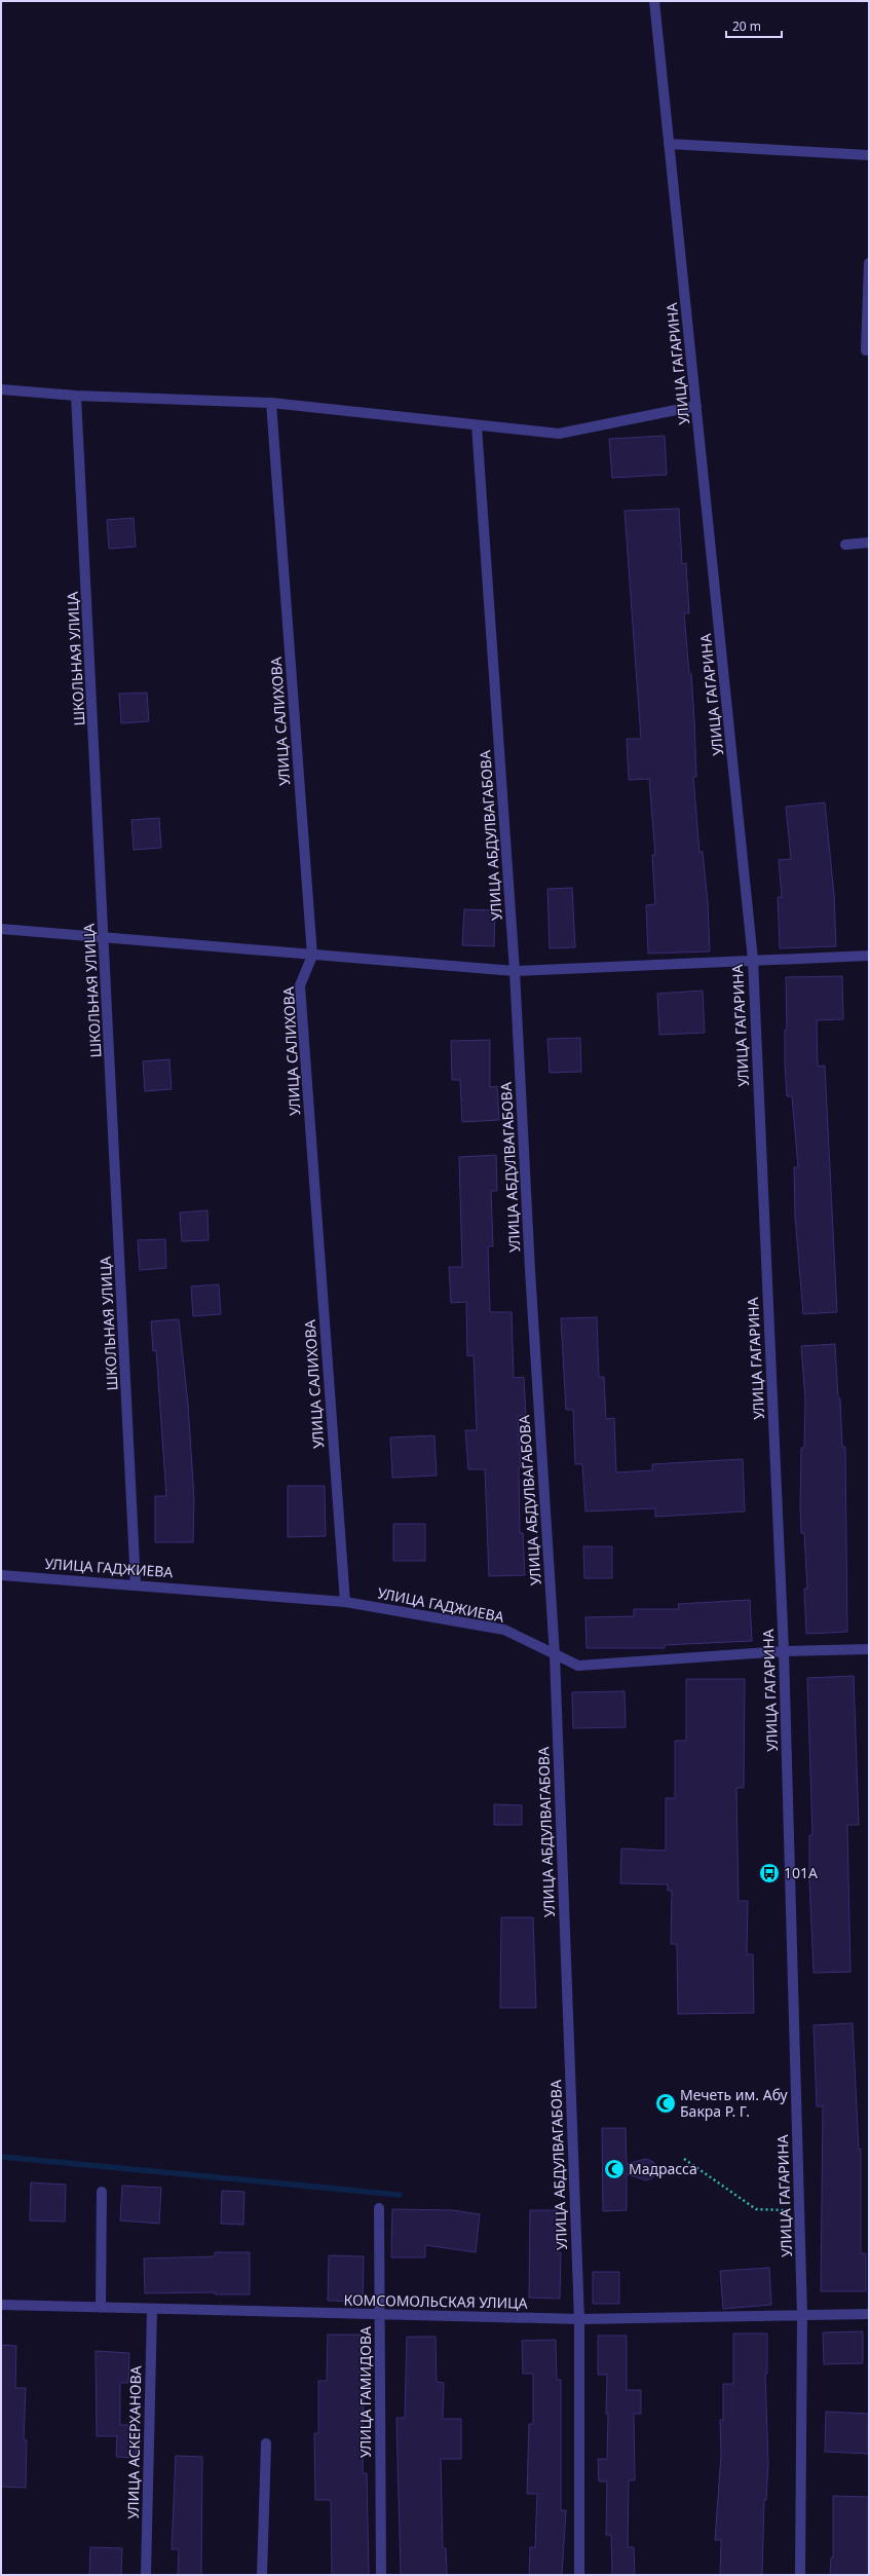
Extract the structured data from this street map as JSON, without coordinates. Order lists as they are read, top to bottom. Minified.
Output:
{"streets":{"street":["УЛИЦА ГАГАРИНА","ШКОЛЬНАЯ УЛИЦА","УЛИЦА САЛИХОВА","УЛИЦА АБДУЛВАГАБОВА","УЛИЦА ГАДЖИЕВА","КОМСОМОЛЬСКАЯ УЛИЦА","УЛИЦА ГАМИДОВА","УЛИЦА АСКЕРХАНОВА"]},"crossings":[["УЛИЦА ГАГАРИНА","УЛИЦА ГАДЖИЕВА"],["УЛИЦА ГАГАРИНА","КОМСОМОЛЬСКАЯ УЛИЦА"],["ШКОЛЬНАЯ УЛИЦА","УЛИЦА ГАДЖИЕВА"],["УЛИЦА САЛИХОВА","УЛИЦА ГАДЖИЕВА"],["УЛИЦА АБДУЛВАГАБОВА","УЛИЦА ГАДЖИЕВА"],["УЛИЦА АБДУЛВАГАБОВА","КОМСОМОЛЬСКАЯ УЛИЦА"],["КОМСОМОЛЬСКАЯ УЛИЦА","УЛИЦА ГАМИДОВА"],["КОМСОМОЛЬСКАЯ УЛИЦА","УЛИЦА АСКЕРХАНОВА"]],"places":{"bus stop":["101А"],"mosque":["Мечеть им. Абу Бакра Р. Г.","Мадрасса"]},"scale_bar":"20 m"}
